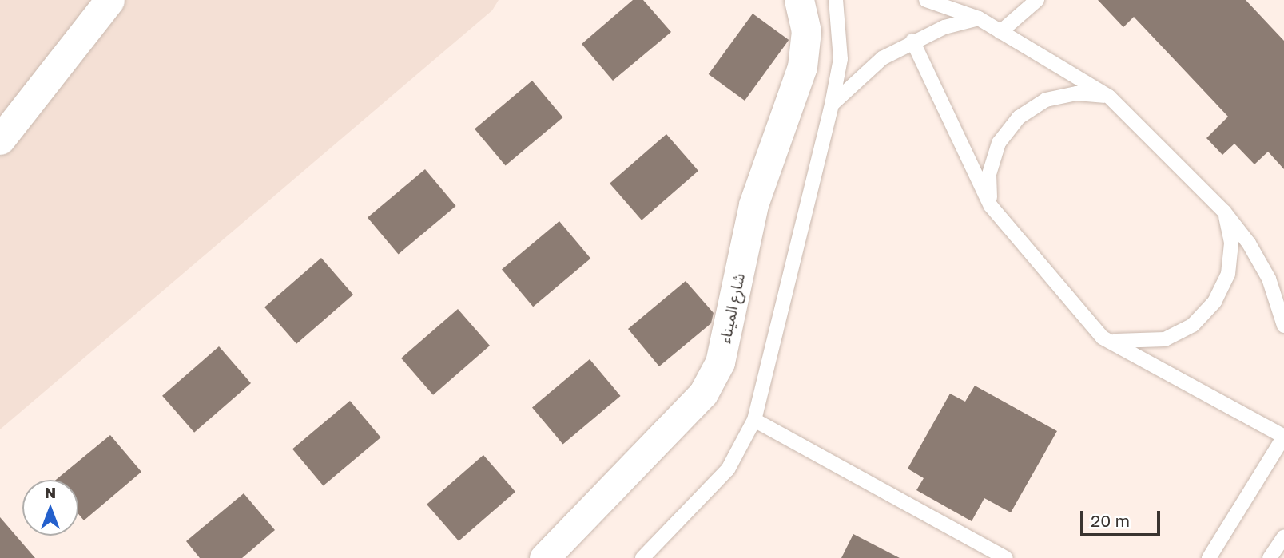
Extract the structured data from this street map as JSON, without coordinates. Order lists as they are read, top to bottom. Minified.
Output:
{"streets":{"street":["شارع الميناء"]},"scale_bar":"20 m","north":"top"}
